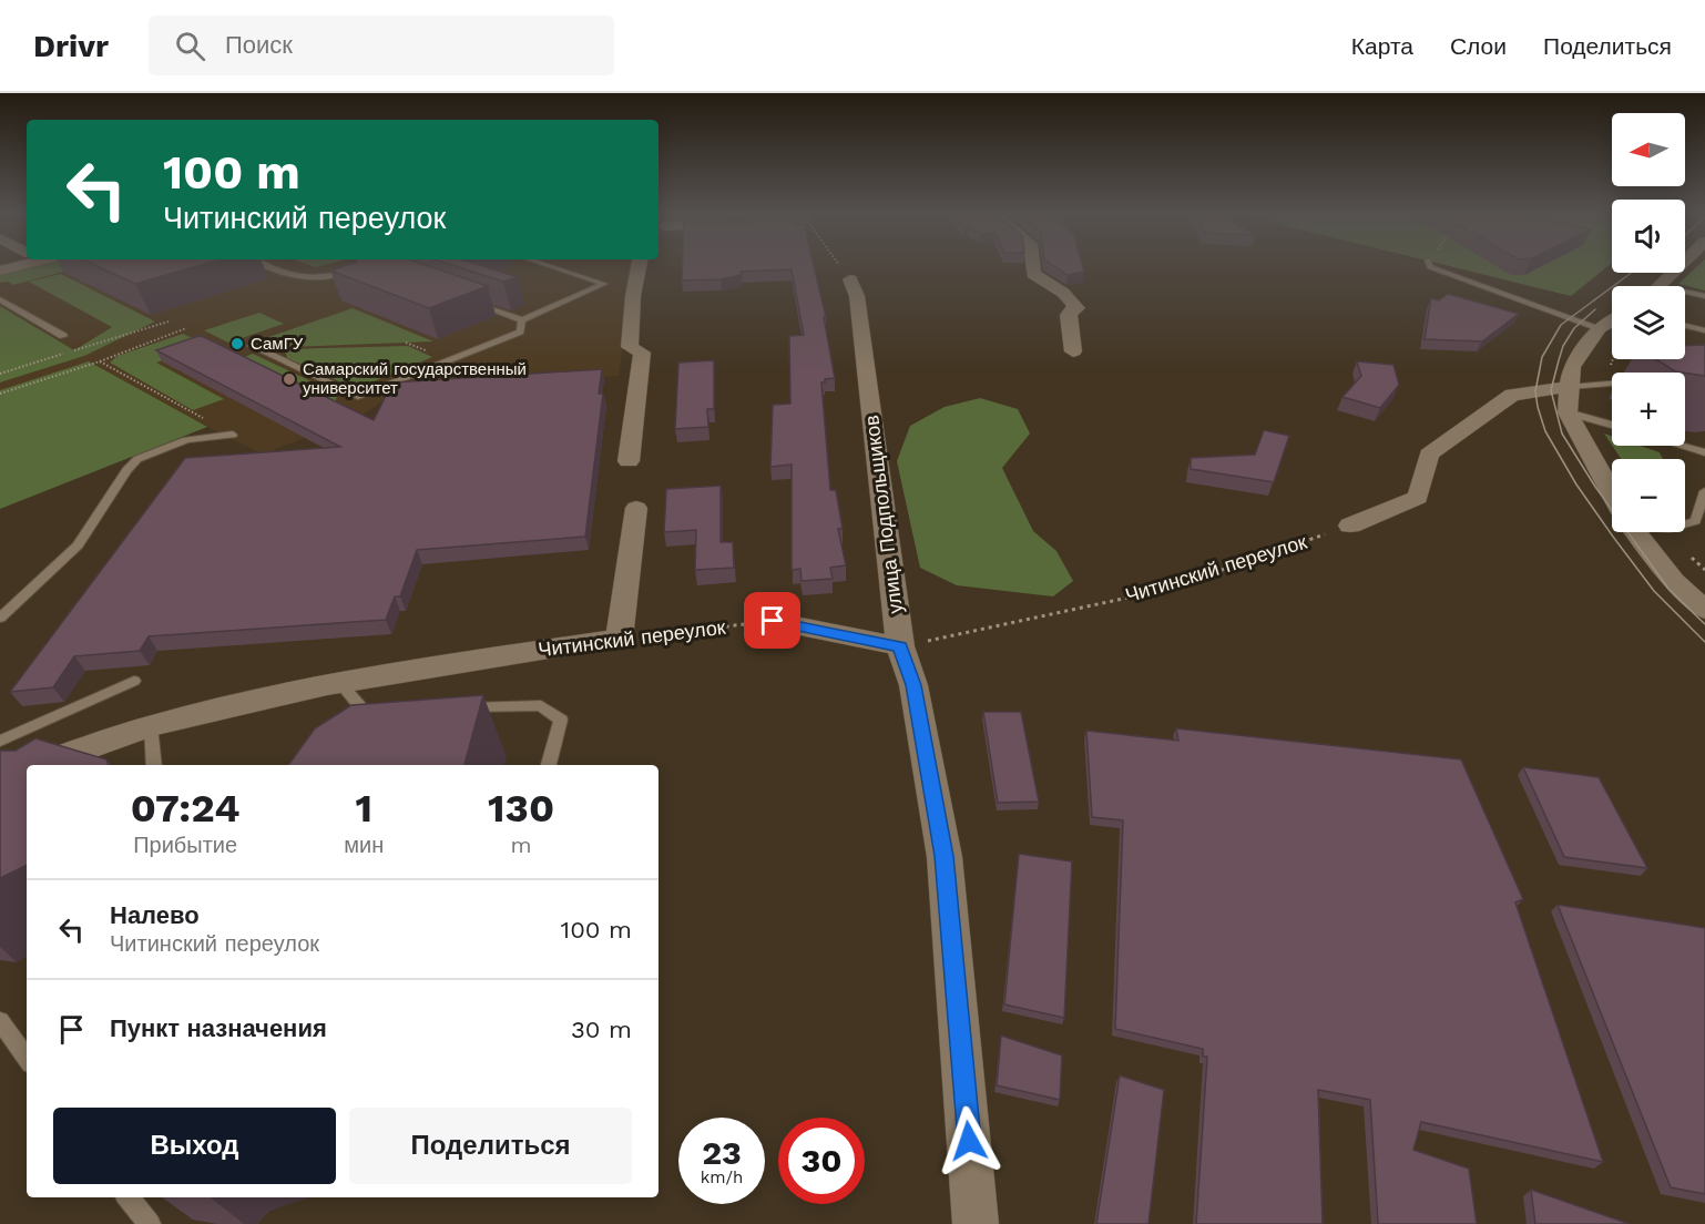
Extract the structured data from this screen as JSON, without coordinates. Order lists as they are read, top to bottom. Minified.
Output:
{"streets":{"street":["улица Подпольщиков","Читинский переулок"]},"crossings":[["улица Подпольщиков","Читинский переулок"]],"places":["СамГУ","Самарский государственный университет"],"north":"left","page":{"header":"Drivr","search":"Поиск","nav":["Карта","Слои","Поделиться"],"map_buttons":["+","−"],"turn":["100 m","Читинский переулок"],"eta":["07:24","Прибытие","1","мин","130","m"],"list":[{"name":"Налево","note":"Читинский переулок","value":"100 m"},{"name":"Пункт назначения","value":"30 m"}],"buttons":["Выход","Поделиться"],"speed":"23 km/h","limit":"30"}}
